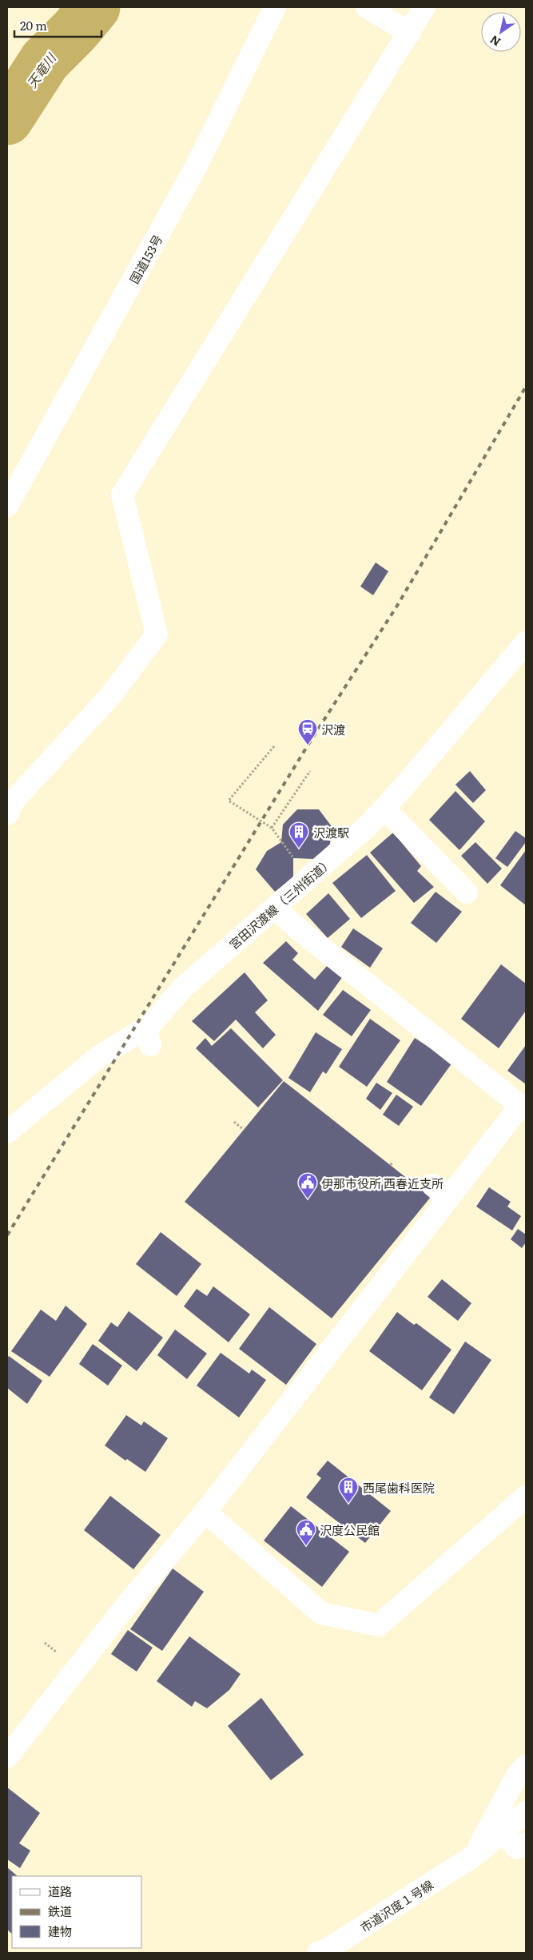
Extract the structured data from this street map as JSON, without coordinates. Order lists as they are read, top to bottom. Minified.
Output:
{"streets":{"main road":["国道153号","宮田沢渡線（三州街道）","市道沢度１号線"]},"water":["天竜川"],"places":{"station":["沢渡"],"building":["沢渡駅","西尾歯科医院"],"public building":["伊那市役所 西春近支所","沢度公民館"]},"legend":["道路","鉄道","建物"],"scale_bar":"20 m","north":"bottom left"}
